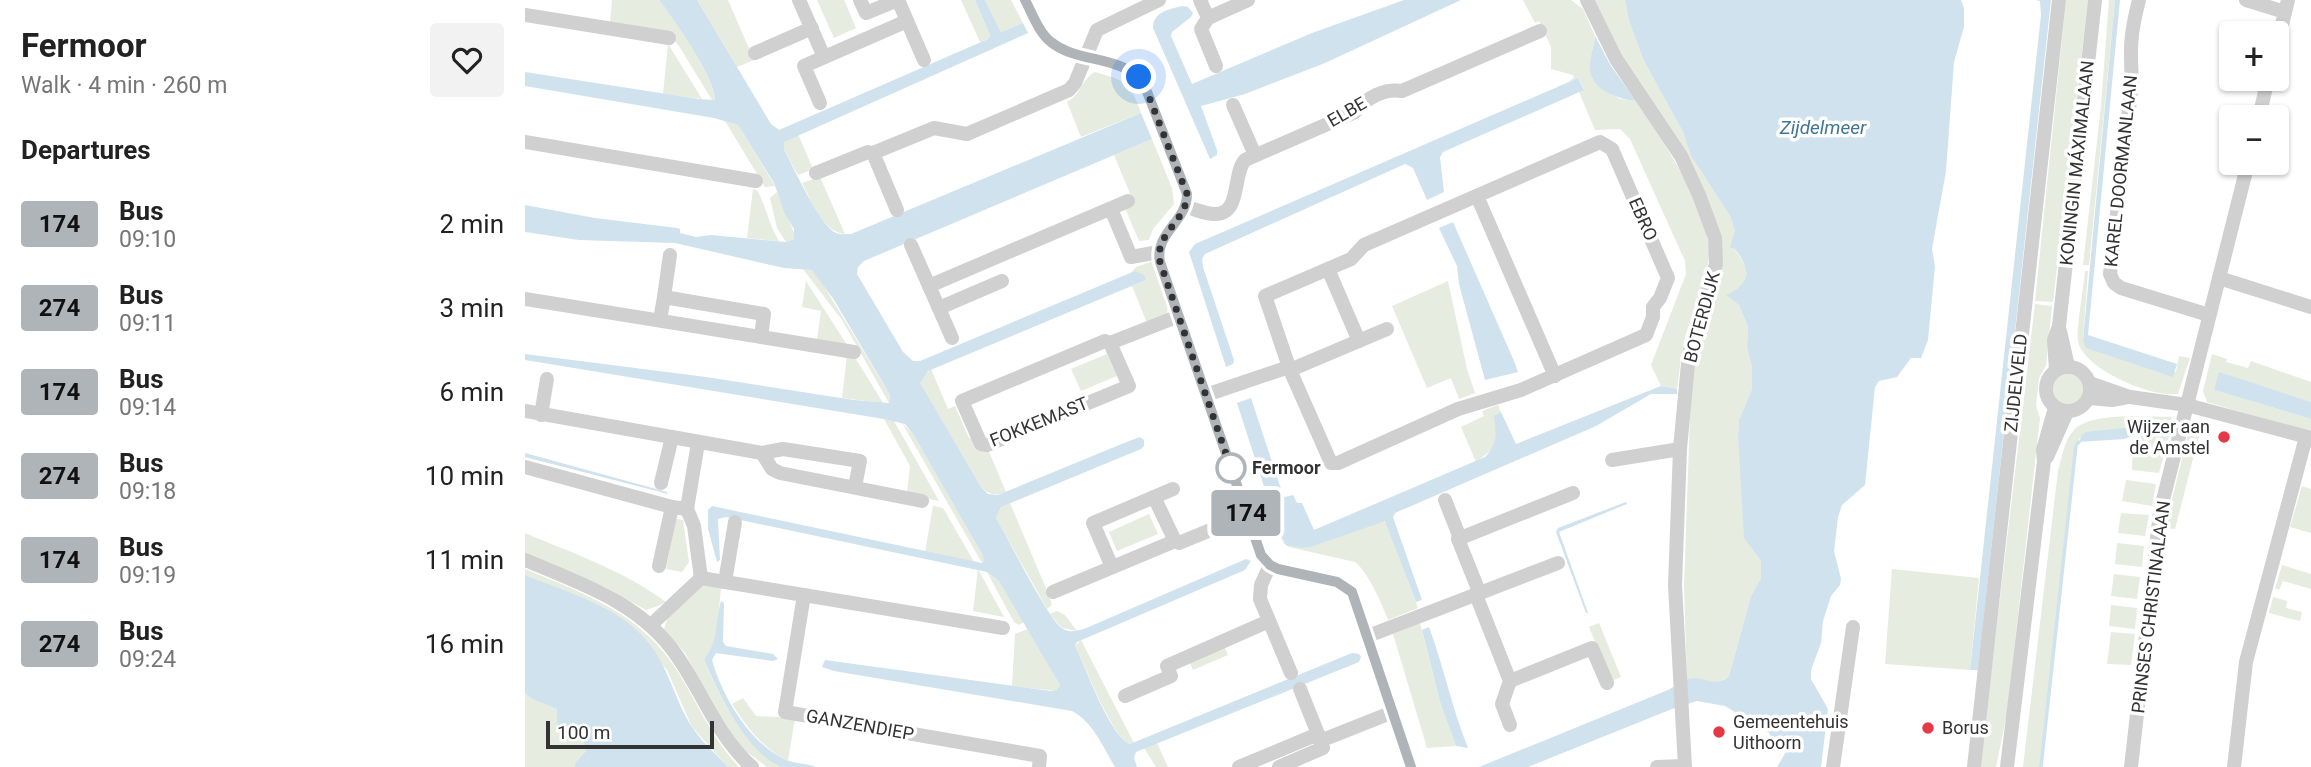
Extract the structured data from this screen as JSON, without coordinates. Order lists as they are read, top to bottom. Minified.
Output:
{"streets":{"street":["ELBE","KONINGIN MÁXIMALAAN","KAREL DOORMANLAAN","EBRO","BOTERDIJK","ZIJDELVELD","FOKKEMAST","PRINSES CHRISTINALAAN","GANZENDIEP"]},"crossings":[["KAREL DOORMANLAAN","PRINSES CHRISTINALAAN"]],"water":["Zijdelmeer"],"places":["Wijzer aan de Amstel","Fermoor","Borus","Gemeentehuis Uithoorn"],"lines":["bus line 174"],"scale_bar":"100 m","page":{"heading":[["Fermoor","Walk · 4 min · 260 m"],"Departures"],"on_map":"174","map_buttons":["+","−"],"list":[{"mark":"174","name":"Bus","note":"09:10","value":"2 min"},{"mark":"274","name":"Bus","note":"09:11","value":"3 min"},{"mark":"174","name":"Bus","note":"09:14","value":"6 min"},{"mark":"274","name":"Bus","note":"09:18","value":"10 min"},{"mark":"174","name":"Bus","note":"09:19","value":"11 min"},{"mark":"274","name":"Bus","note":"09:24","value":"16 min"}],"scale":"100 m"}}
